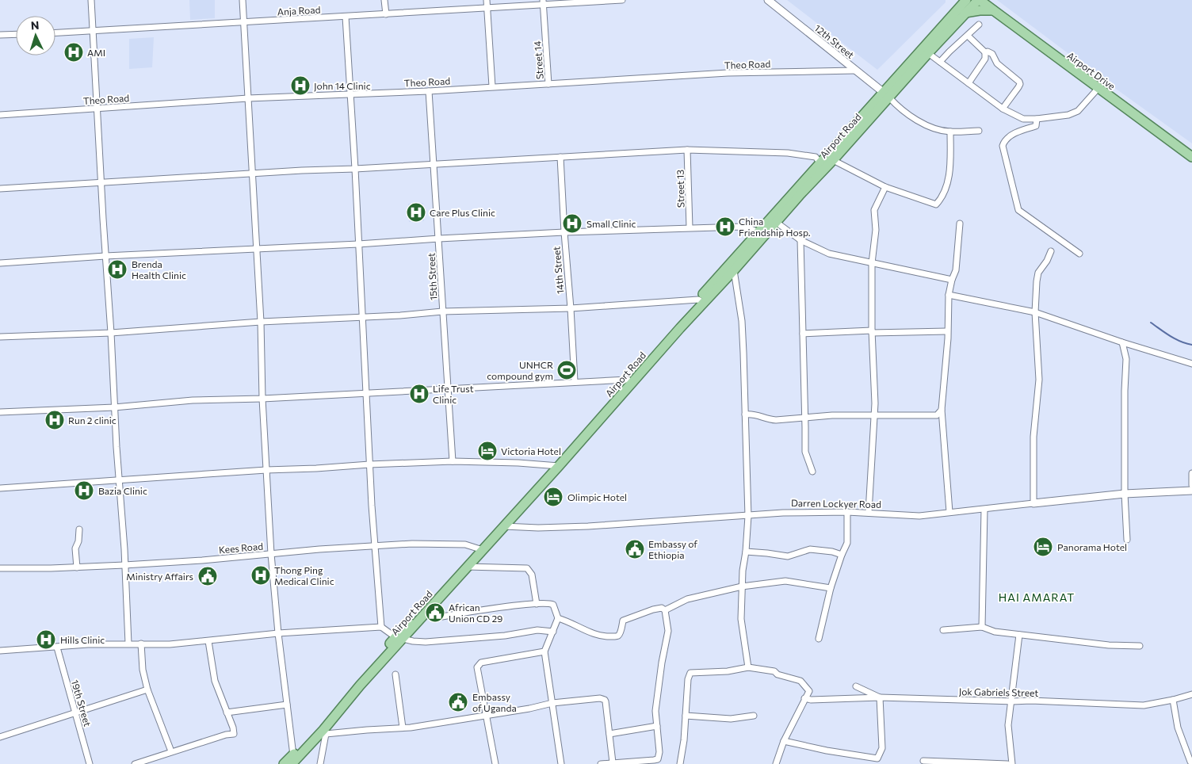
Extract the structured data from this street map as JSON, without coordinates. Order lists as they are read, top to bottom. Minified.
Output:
{"streets":{"main road":["Airport Drive","Airport Road"],"street":["Anja Road","12th Street","Street 14","Theo Road","Street 13","14th Street","15th Street","Darren Lockyer Road","Kees Road","Jok Gabriels Street","19th Street"]},"crossings":[["Anja Road","Street 14"],["12th Street","Theo Road"],["12th Street","Airport Road"],["Street 14","Theo Road"],["Theo Road","15th Street"],["Airport Drive","Airport Road"],["Airport Road","Darren Lockyer Road"],["Airport Road","Kees Road"]],"districts":["HAI AMARAT"],"places":{"hospital":["AMI","John 14 Clinic","Care Plus Clinic","Small Clinic","China Friendship Hosp.","Brenda Health Clinic","Life Trust Clinic","Run 2 clinic","Bazia Clinic","Thong Ping Medical Clinic","Hills Clinic"],"sports":["UNHCR compound gym"],"hotel":["Victoria Hotel","Olimpic Hotel","Panorama Hotel"],"public building":["Embassy of Ethiopia","Ministry Affairs","African Union CD 29","Embassy of Uganda"]},"north":"top"}
